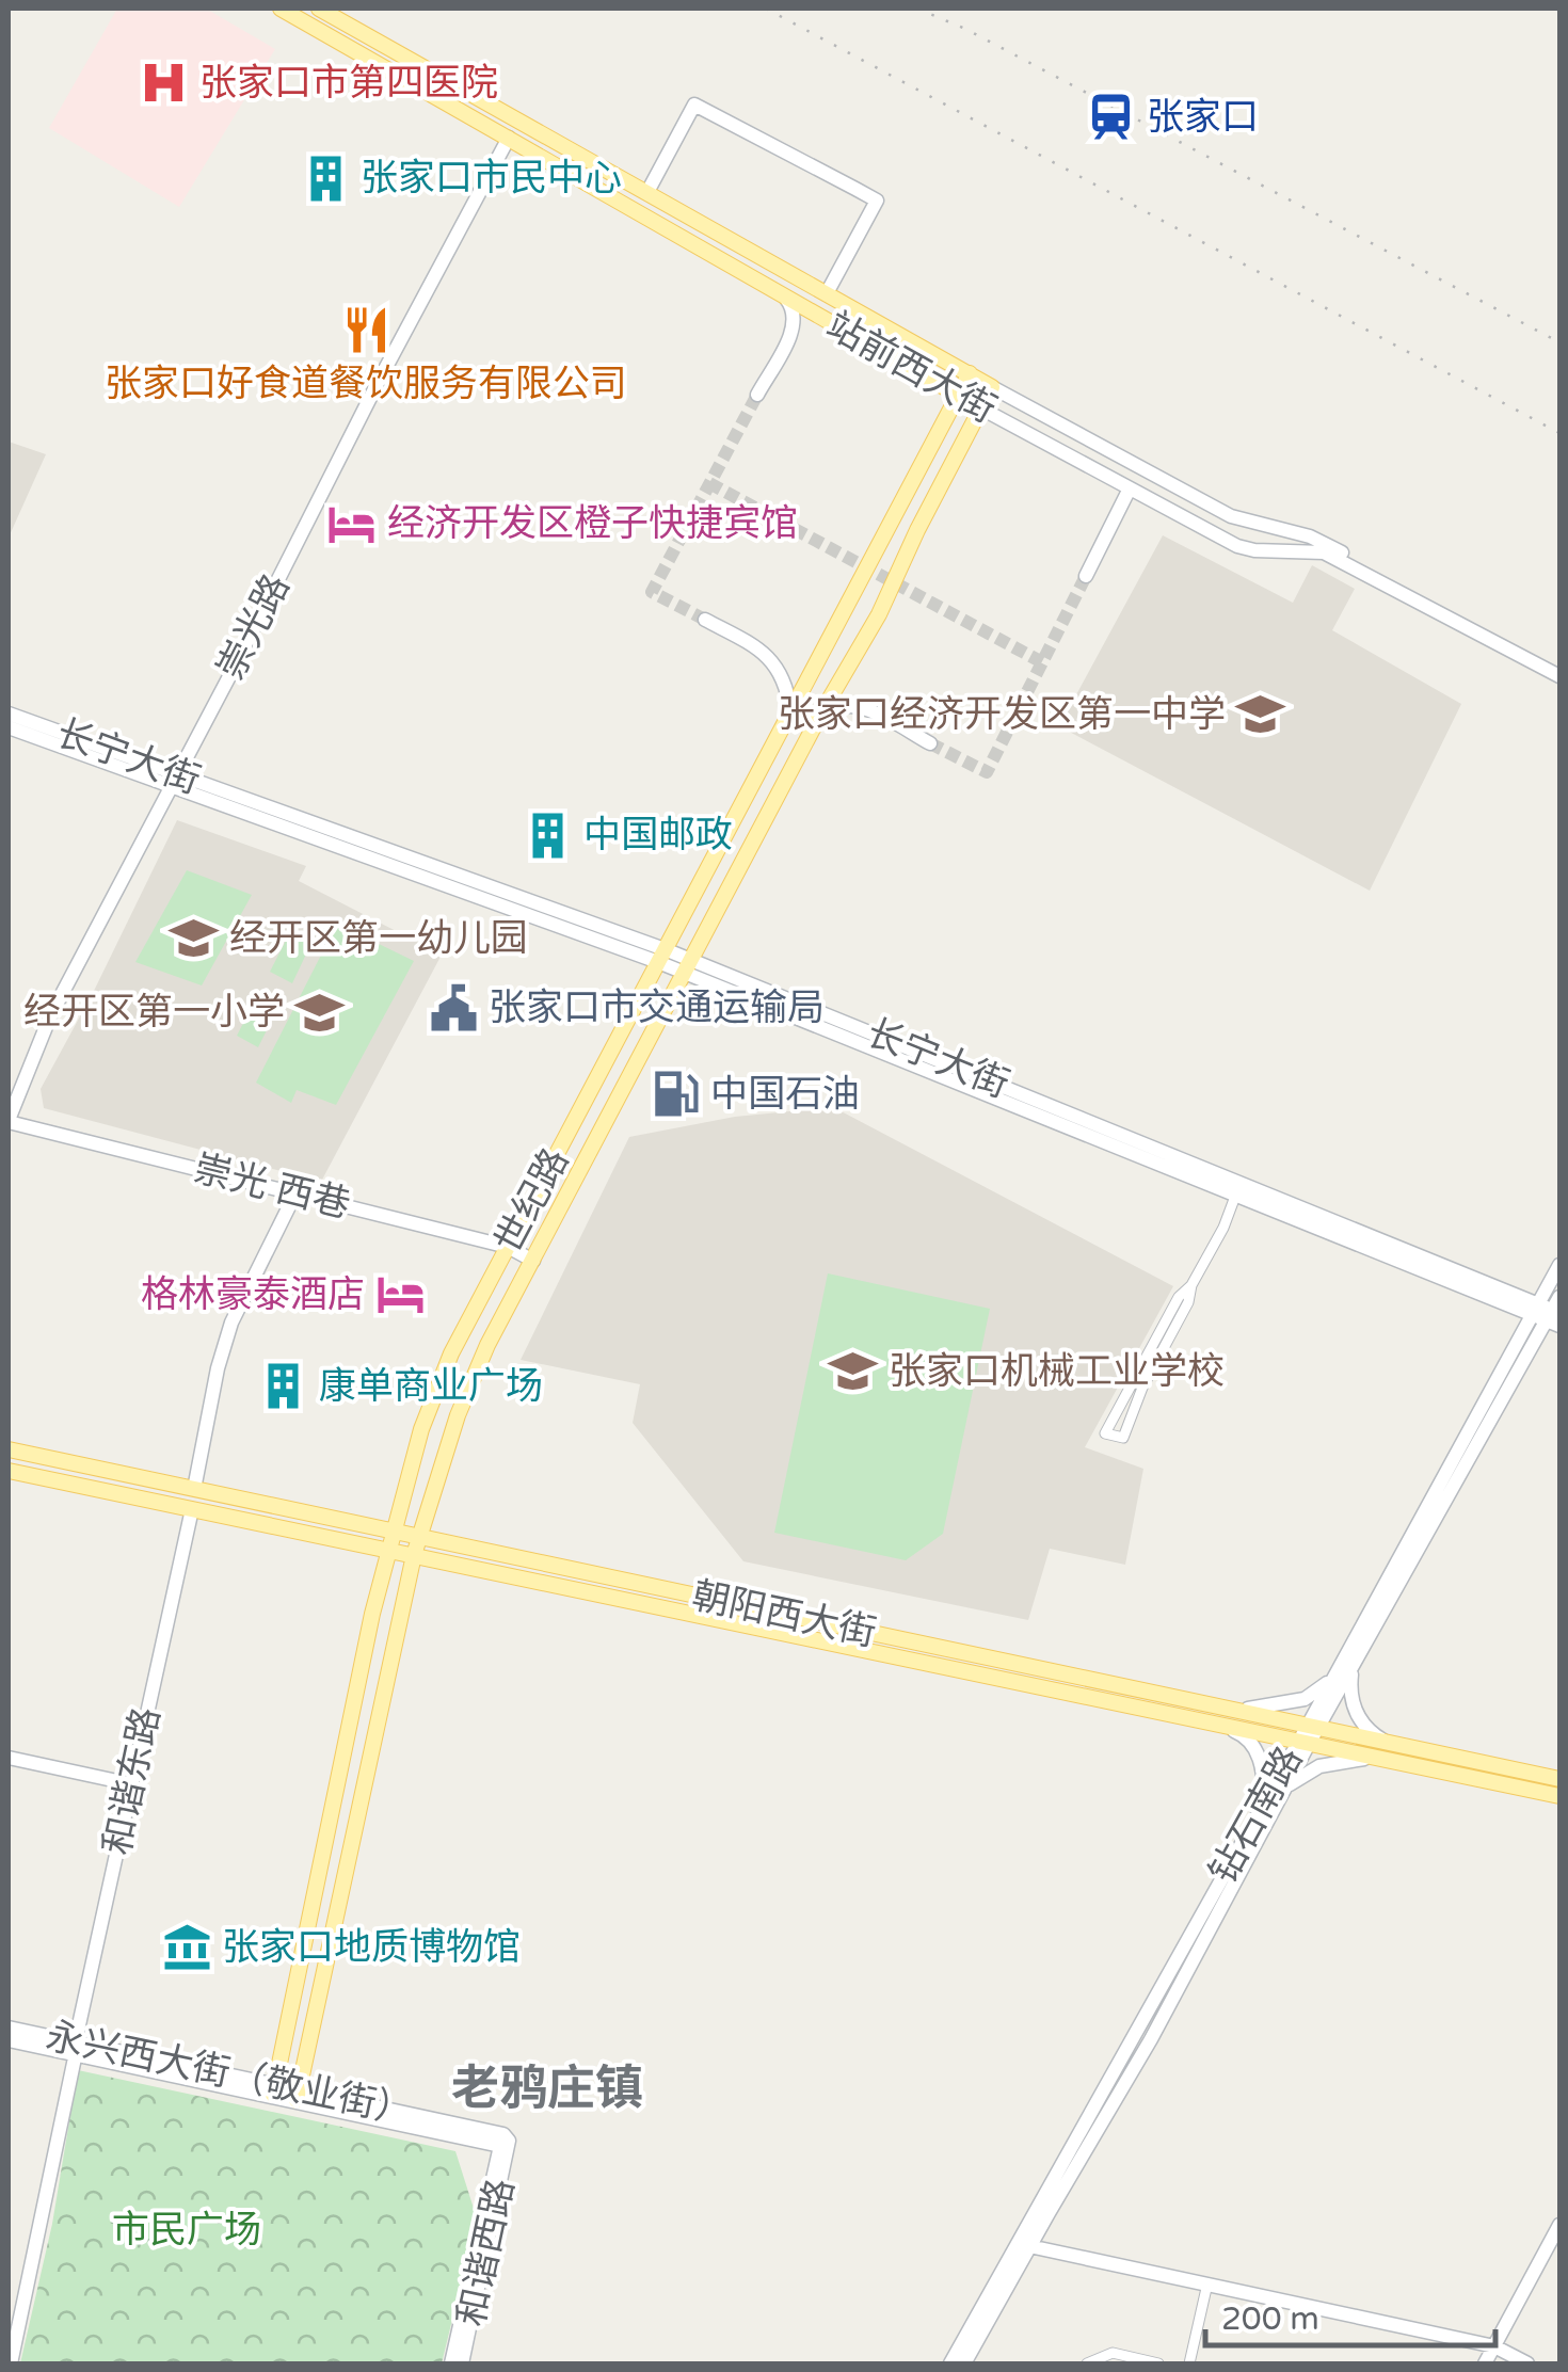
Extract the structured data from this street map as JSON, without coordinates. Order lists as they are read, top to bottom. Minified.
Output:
{"streets":{"main road":["站前西大街","崇光路","长宁大街","崇光 西巷","世纪路","朝阳西大街","和谐东路","钻石南路","永兴西大街（敬业街）","和谐西路"]},"crossings":[["站前西大街","崇光路"],["站前西大街","世纪路"],["崇光路","长宁大街"],["崇光路","崇光 西巷"],["长宁大街","世纪路"],["长宁大街","钻石南路"],["崇光 西巷","世纪路"],["世纪路","朝阳西大街"],["世纪路","永兴西大街（敬业街）"],["朝阳西大街","和谐东路"],["朝阳西大街","钻石南路"],["和谐东路","永兴西大街（敬业街）"],["永兴西大街（敬业街）","和谐西路"]],"districts":["老鸦庄镇"],"parks":["市民广场"],"places":{"hospital":["张家口市第四医院"],"station":["张家口"],"building":["张家口市民中心","中国邮政","康单商业广场"],"restaurant":["张家口好食道餐饮服务有限公司"],"hotel":["经济开发区橙子快捷宾馆","格林豪泰酒店"],"school or university":["张家口经济开发区第一中学","经开区第一幼儿园","经开区第一小学","张家口机械工业学校"],"public building":["张家口市交通运输局"],"fuel station":["中国石油"],"museum":["张家口地质博物馆"]},"scale_bar":"200 m"}
